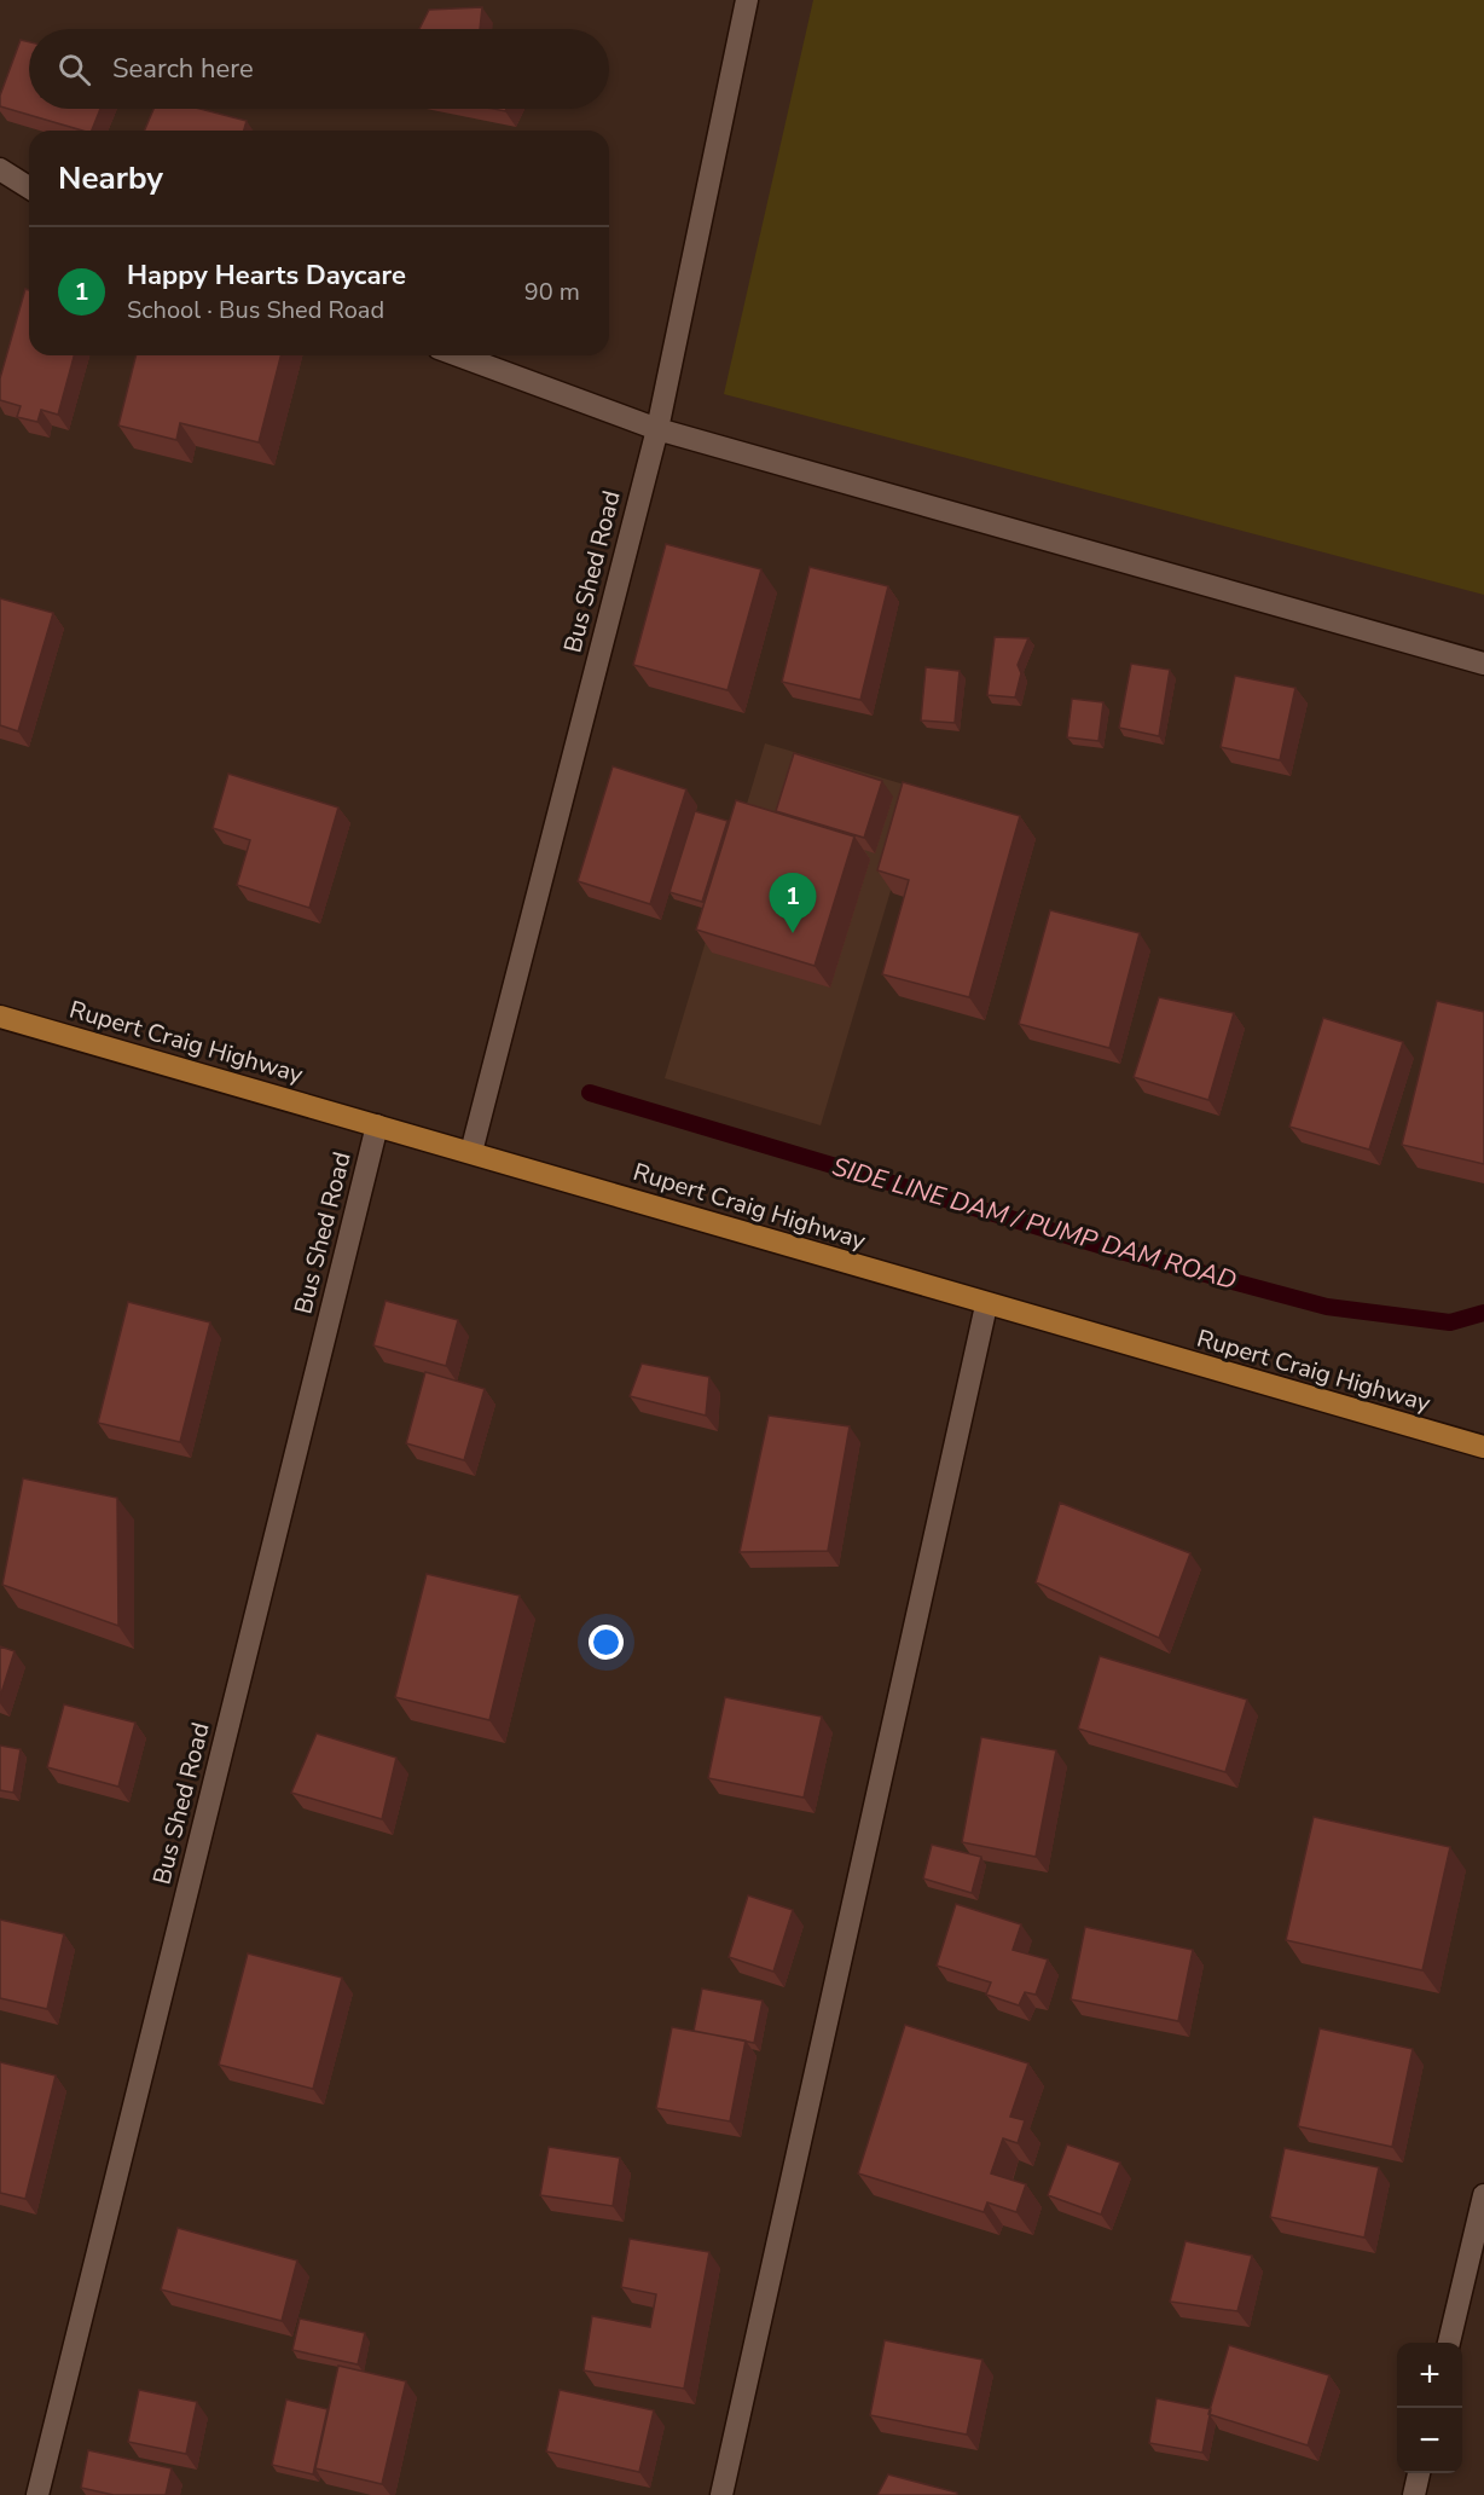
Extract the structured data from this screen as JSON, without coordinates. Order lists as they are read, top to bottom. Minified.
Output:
{"streets":{"main road":["Rupert Craig Highway"],"street":["Bus Shed Road"]},"crossings":[["Bus Shed Road","Rupert Craig Highway"]],"water":["SIDE LINE DAM / PUMP DAM ROAD"],"page":{"search":"Search here","heading":"Nearby","list":[{"mark":"1","name":"Happy Hearts Daycare","note":"School · Bus Shed Road","value":"90 m"}],"pins":"1","map_buttons":["+","−"]}}
